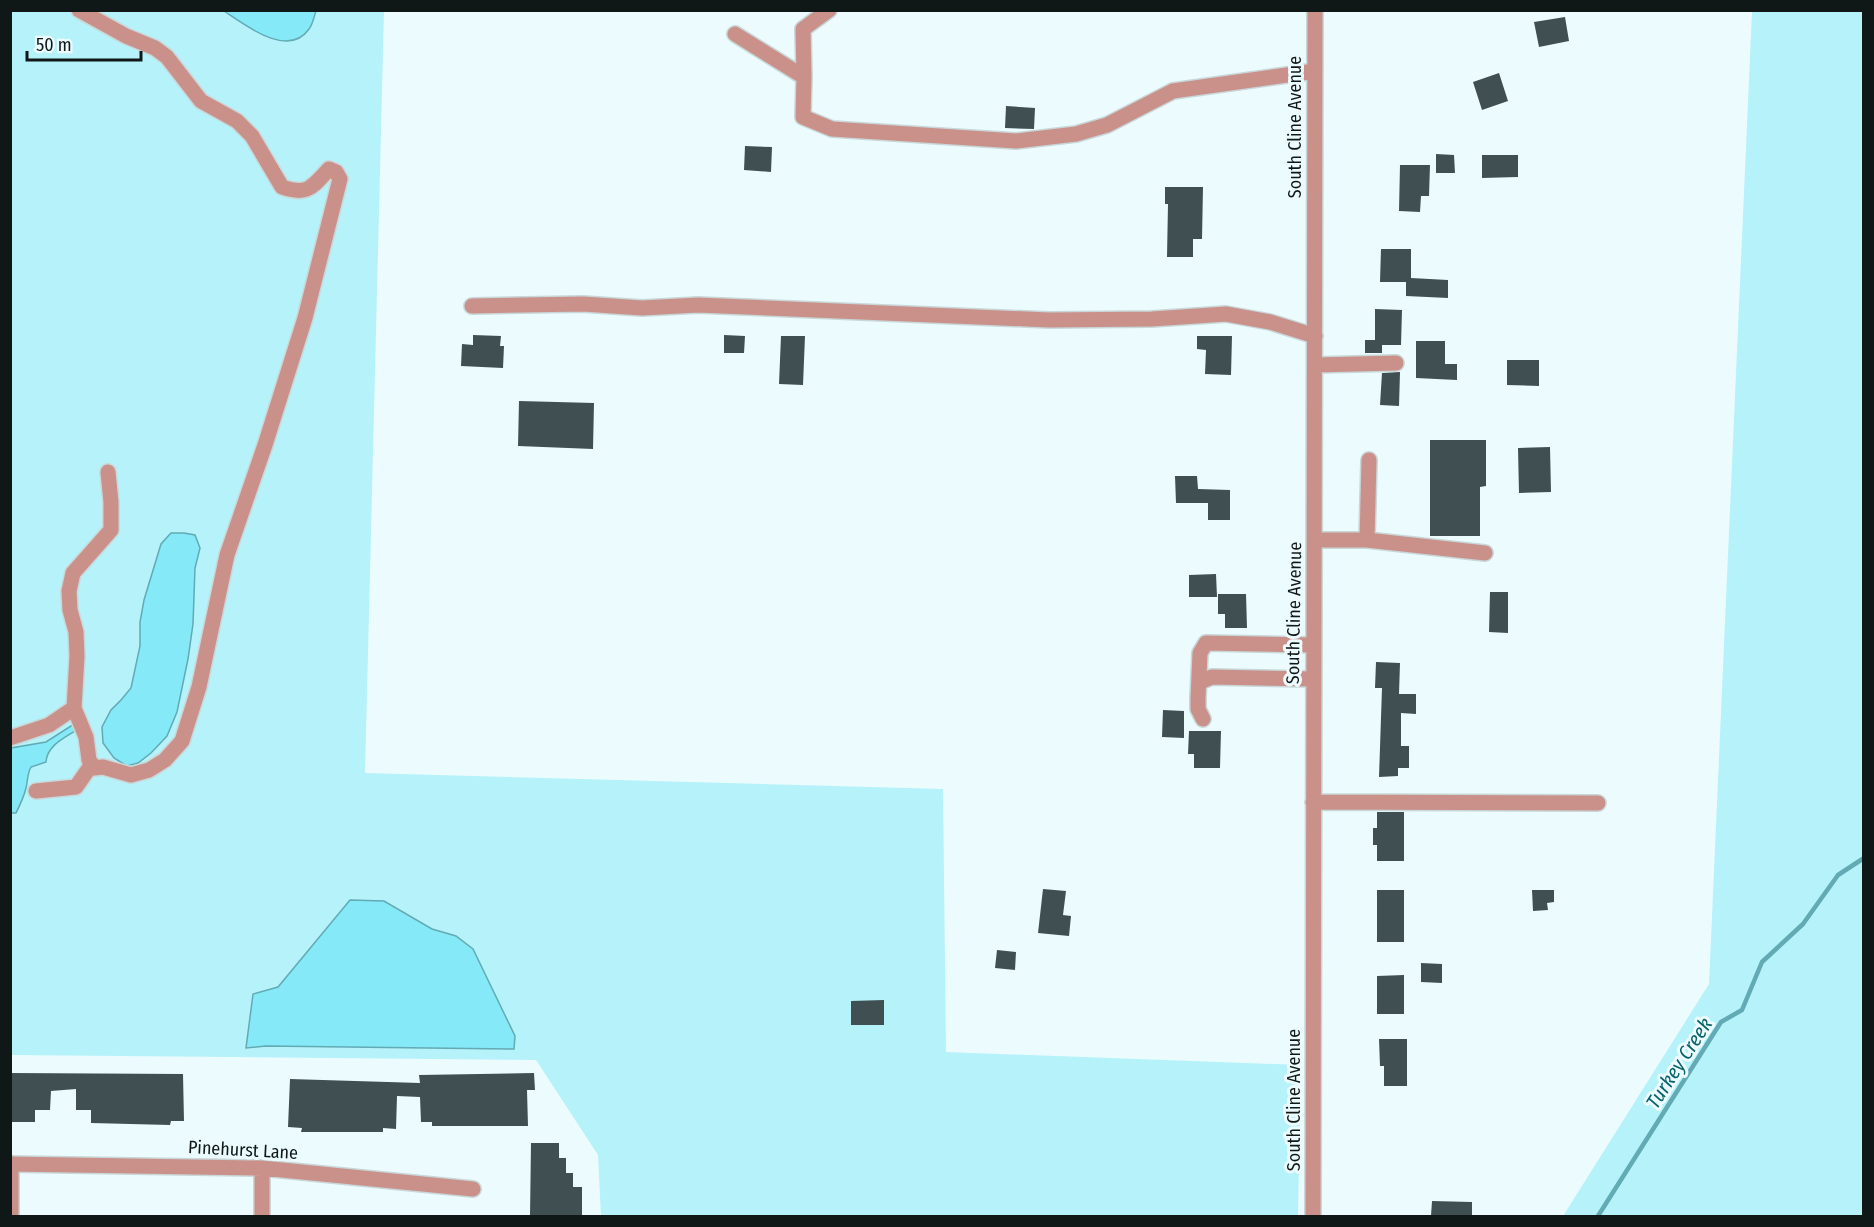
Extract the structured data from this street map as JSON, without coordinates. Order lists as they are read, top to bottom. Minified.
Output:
{"streets":{"street":["South Cline Avenue","Pinehurst Lane"]},"water":["Turkey Creek"],"scale_bar":"50 m"}
